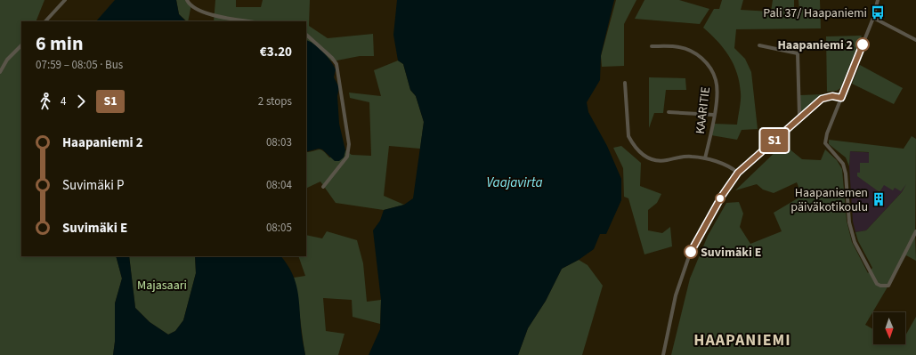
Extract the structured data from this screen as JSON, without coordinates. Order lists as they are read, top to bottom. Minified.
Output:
{"streets":{"street":["KAARITIE"]},"districts":["HAAPANIEMI"],"water":["Vaajavirta"],"parks":["Majasaari"],"places":{"bus stop":["Pali 37/ Haapaniemi"],"other":["Haapaniemi 2","Suvimäki E"],"building":["Haapaniemen päiväkotikoulu"]},"lines":["bus line S1"],"north":"bottom","page":{"on_map":"S1","heading":["6 min","07:59 – 08:05 · Bus","€3.20"],"legs":["4","S1","2 stops"],"list":[{"name":"Haapaniemi 2","value":"08:03"},{"name":"Suvimäki P","value":"08:04"},{"name":"Suvimäki E","value":"08:05"}]}}
